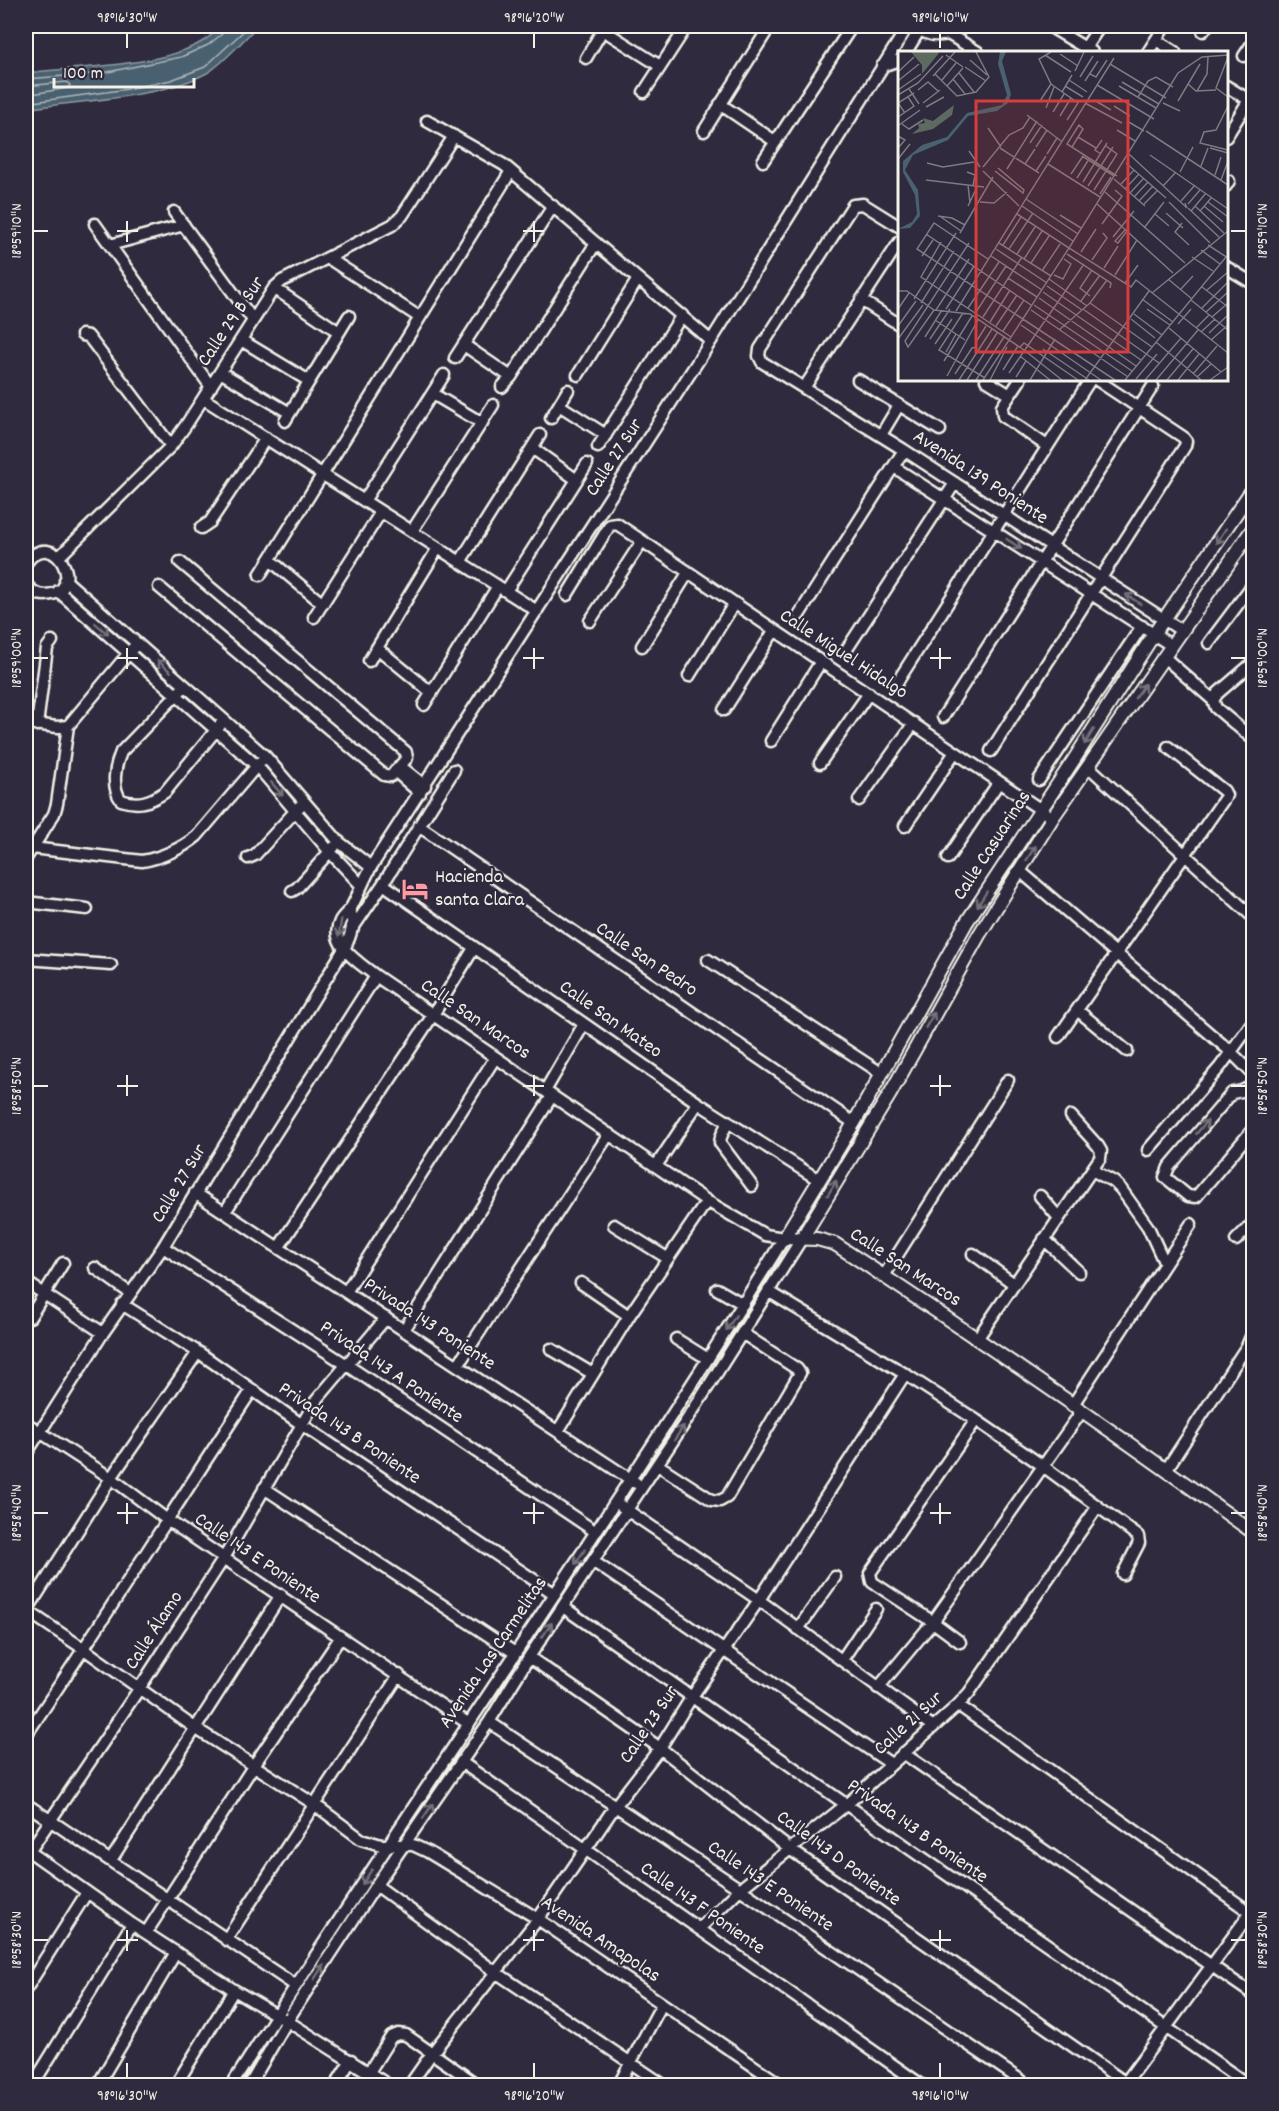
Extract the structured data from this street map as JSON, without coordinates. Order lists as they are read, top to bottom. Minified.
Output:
{"streets":{"main road":["Calle Casuarinas","Calle San Marcos"],"street":["Calle 29 B Sur","Calle 27 Sur","Avenida 139 Poniente","Calle Miguel Hidalgo","Calle San Pedro","Calle San Mateo","Privada 143 Poniente","Privada 143 A Poniente","Privada 143 B Poniente","Calle 143 E Poniente","Calle Álamo","Avenida Las Carmelitas","Calle 21 Sur","Calle 23 Sur","Calle 143 D Poniente","Calle 143 F Poniente","Avenida Amapolas"]},"crossings":[["Calle 27 Sur","Calle San Marcos"],["Calle 27 Sur","Privada 143 Poniente"],["Calle 27 Sur","Privada 143 A Poniente"],["Calle 27 Sur","Privada 143 B Poniente"],["Calle 27 Sur","Calle 143 E Poniente"],["Avenida 139 Poniente","Calle Casuarinas"],["Calle Miguel Hidalgo","Calle Casuarinas"],["Calle Casuarinas","Calle San Pedro"],["Calle Casuarinas","Calle San Marcos"],["Calle Casuarinas","Calle San Mateo"],["Calle Casuarinas","Avenida Las Carmelitas"],["Calle San Marcos","Avenida Las Carmelitas"],["Privada 143 Poniente","Calle Álamo"],["Privada 143 Poniente","Avenida Las Carmelitas"],["Privada 143 A Poniente","Calle Álamo"],["Privada 143 A Poniente","Avenida Las Carmelitas"],["Privada 143 B Poniente","Calle Álamo"],["Privada 143 B Poniente","Avenida Las Carmelitas"],["Privada 143 B Poniente","Calle 21 Sur"],["Privada 143 B Poniente","Calle 23 Sur"],["Calle 143 E Poniente","Calle Álamo"],["Calle 143 E Poniente","Avenida Las Carmelitas"],["Calle 143 E Poniente","Calle 21 Sur"],["Calle 143 E Poniente","Calle 23 Sur"],["Calle Álamo","Avenida Amapolas"],["Avenida Las Carmelitas","Calle 143 D Poniente"],["Avenida Las Carmelitas","Calle 143 F Poniente"],["Avenida Las Carmelitas","Avenida Amapolas"],["Calle 21 Sur","Calle 143 D Poniente"],["Calle 21 Sur","Calle 143 F Poniente"],["Calle 23 Sur","Calle 143 D Poniente"],["Calle 23 Sur","Calle 143 F Poniente"],["Calle 23 Sur","Avenida Amapolas"]],"places":{"hotel":["Hacienda santa Clara"]},"scale_bar":"100 m","coordinates":["98°16'30\"W","98°16'20\"W","98°16'10\"W","18°59'10\"N","18°59'00\"N","18°58'50\"N","18°58'40\"N","18°58'30\"N"]}
